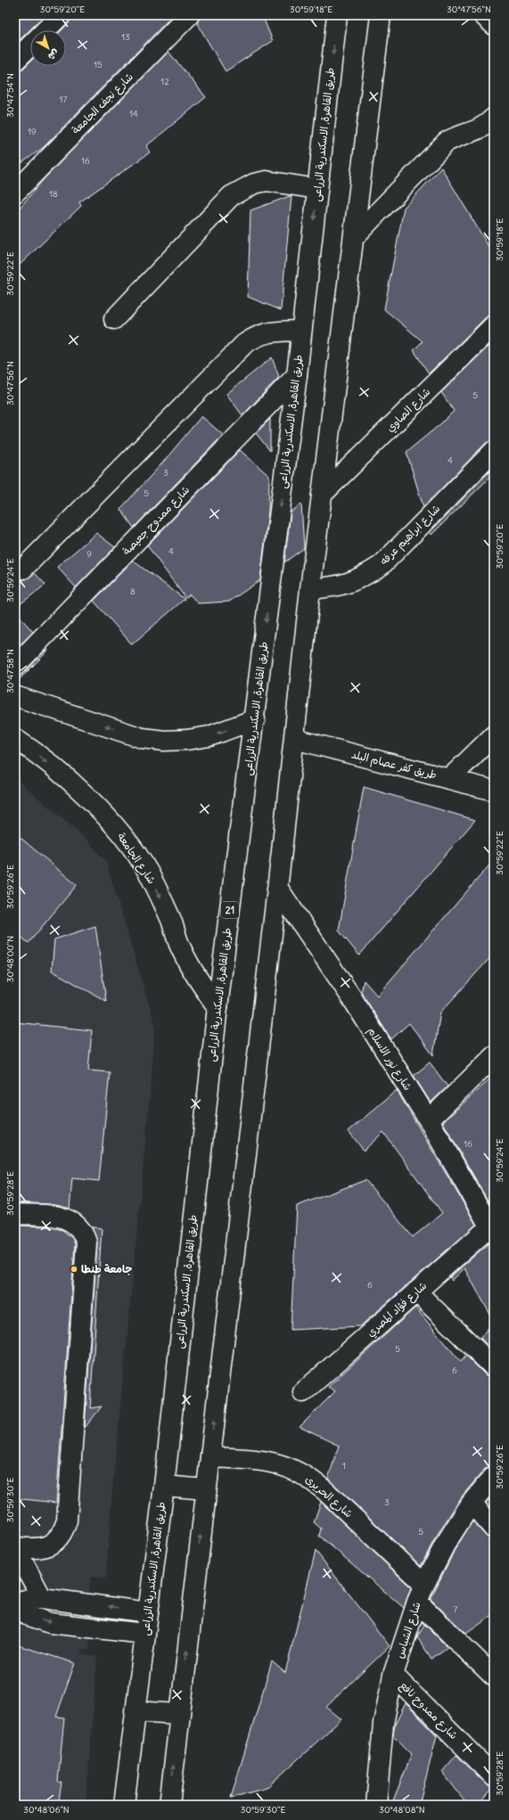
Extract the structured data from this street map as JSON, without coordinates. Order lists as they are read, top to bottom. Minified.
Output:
{"streets":{"main road":["شارع نجف الجامعة","طريق القاهرة, الاسكندرية الزراعى","شارع الصاوي","شارع ممدوح جعيصة","شارع ابراهيم عرفه","طريق كفر عصام البلد","شارع الجامعة","21","شارع نور الاسلام","شارع فؤاد المصري","شارع الحريرى","شارع الشباس","شارع ممدوح نافع"]},"crossings":[["طريق القاهرة, الاسكندرية الزراعى","شارع ممدوح جعيصة"],["طريق القاهرة, الاسكندرية الزراعى","شارع الجامعة"],["شارع نور الاسلام","شارع فؤاد المصري"],["شارع الحريرى","شارع الشباس"],["شارع الشباس","شارع ممدوح نافع"]],"one_way":["شارع الجامعة"],"places":["جامعة طنطا"],"house_numbers":["13","15","12","17","14","19","16","18","5","4","3","5","4","9","8","16","6","5","6","1","3","5","7"],"north":"bottom right","coordinates":["30°59'20\"E","30°59'18\"E","30°47'56\"N","30°47'54\"N","30°59'22\"E","30°59'24\"E","30°47'58\"N","30°59'26\"E","30°48'00\"N","30°59'28\"E","30°59'30\"E","30°48'06\"N","30°48'08\"N"]}
